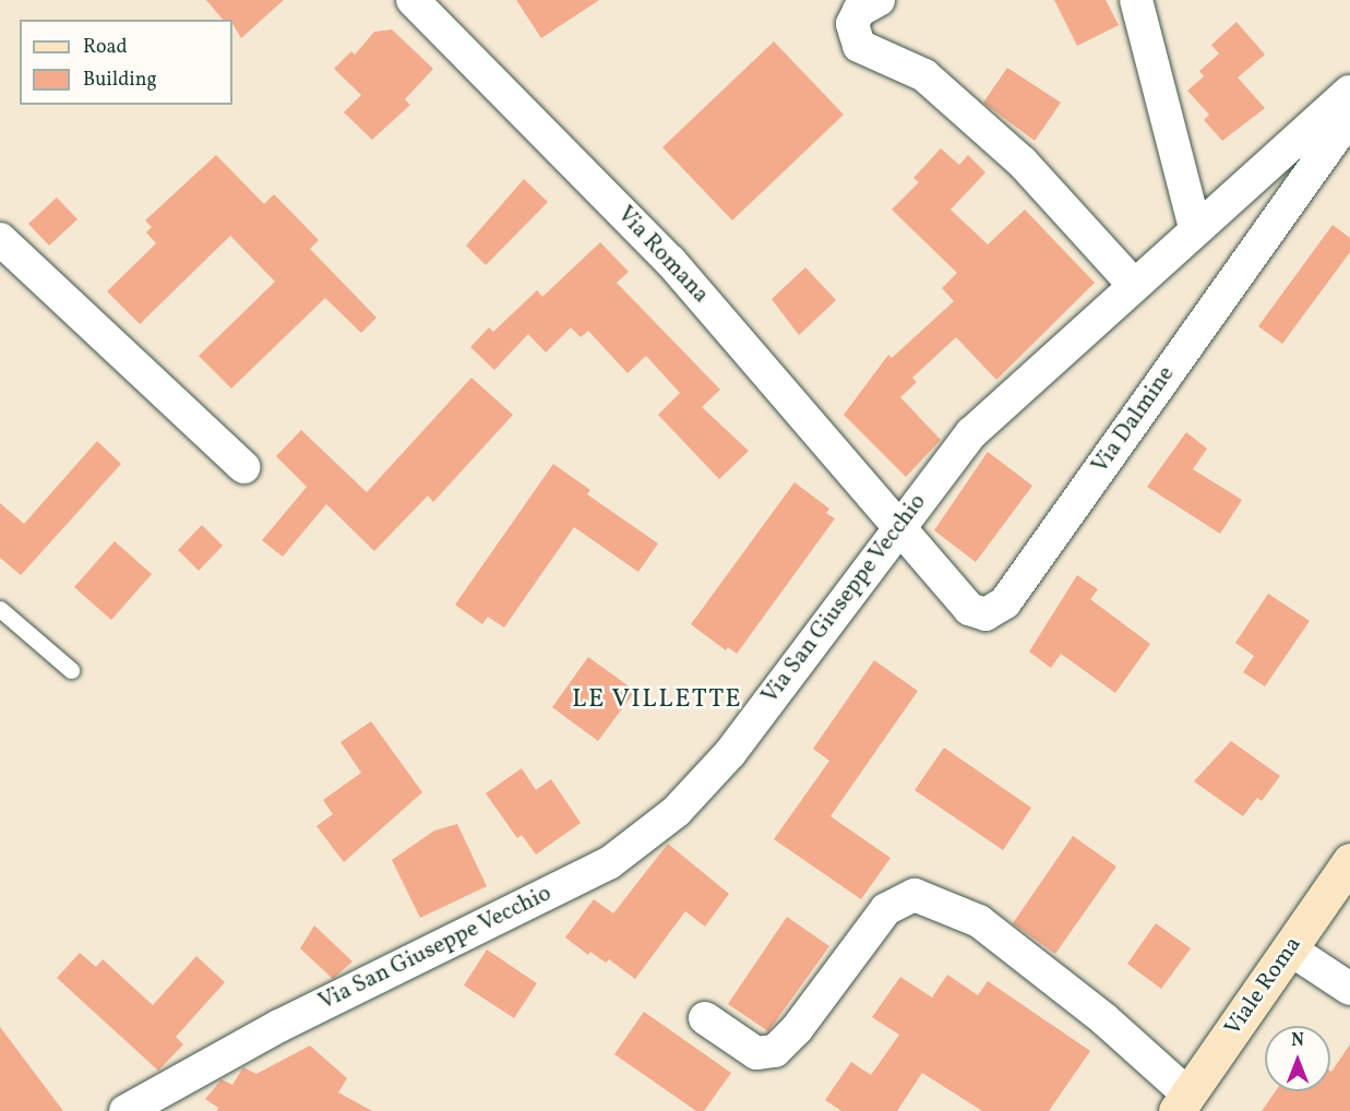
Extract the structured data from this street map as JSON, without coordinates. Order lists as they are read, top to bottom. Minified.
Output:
{"streets":{"main road":["Viale Roma"],"street":["Via Romana","Via Dalmine","Via San Giuseppe Vecchio"]},"crossings":[["Via Romana","Via Dalmine"],["Via Romana","Via San Giuseppe Vecchio"],["Via Dalmine","Via San Giuseppe Vecchio"]],"districts":["LE VILLETTE"],"legend":["Road","Building"],"north":"top"}
